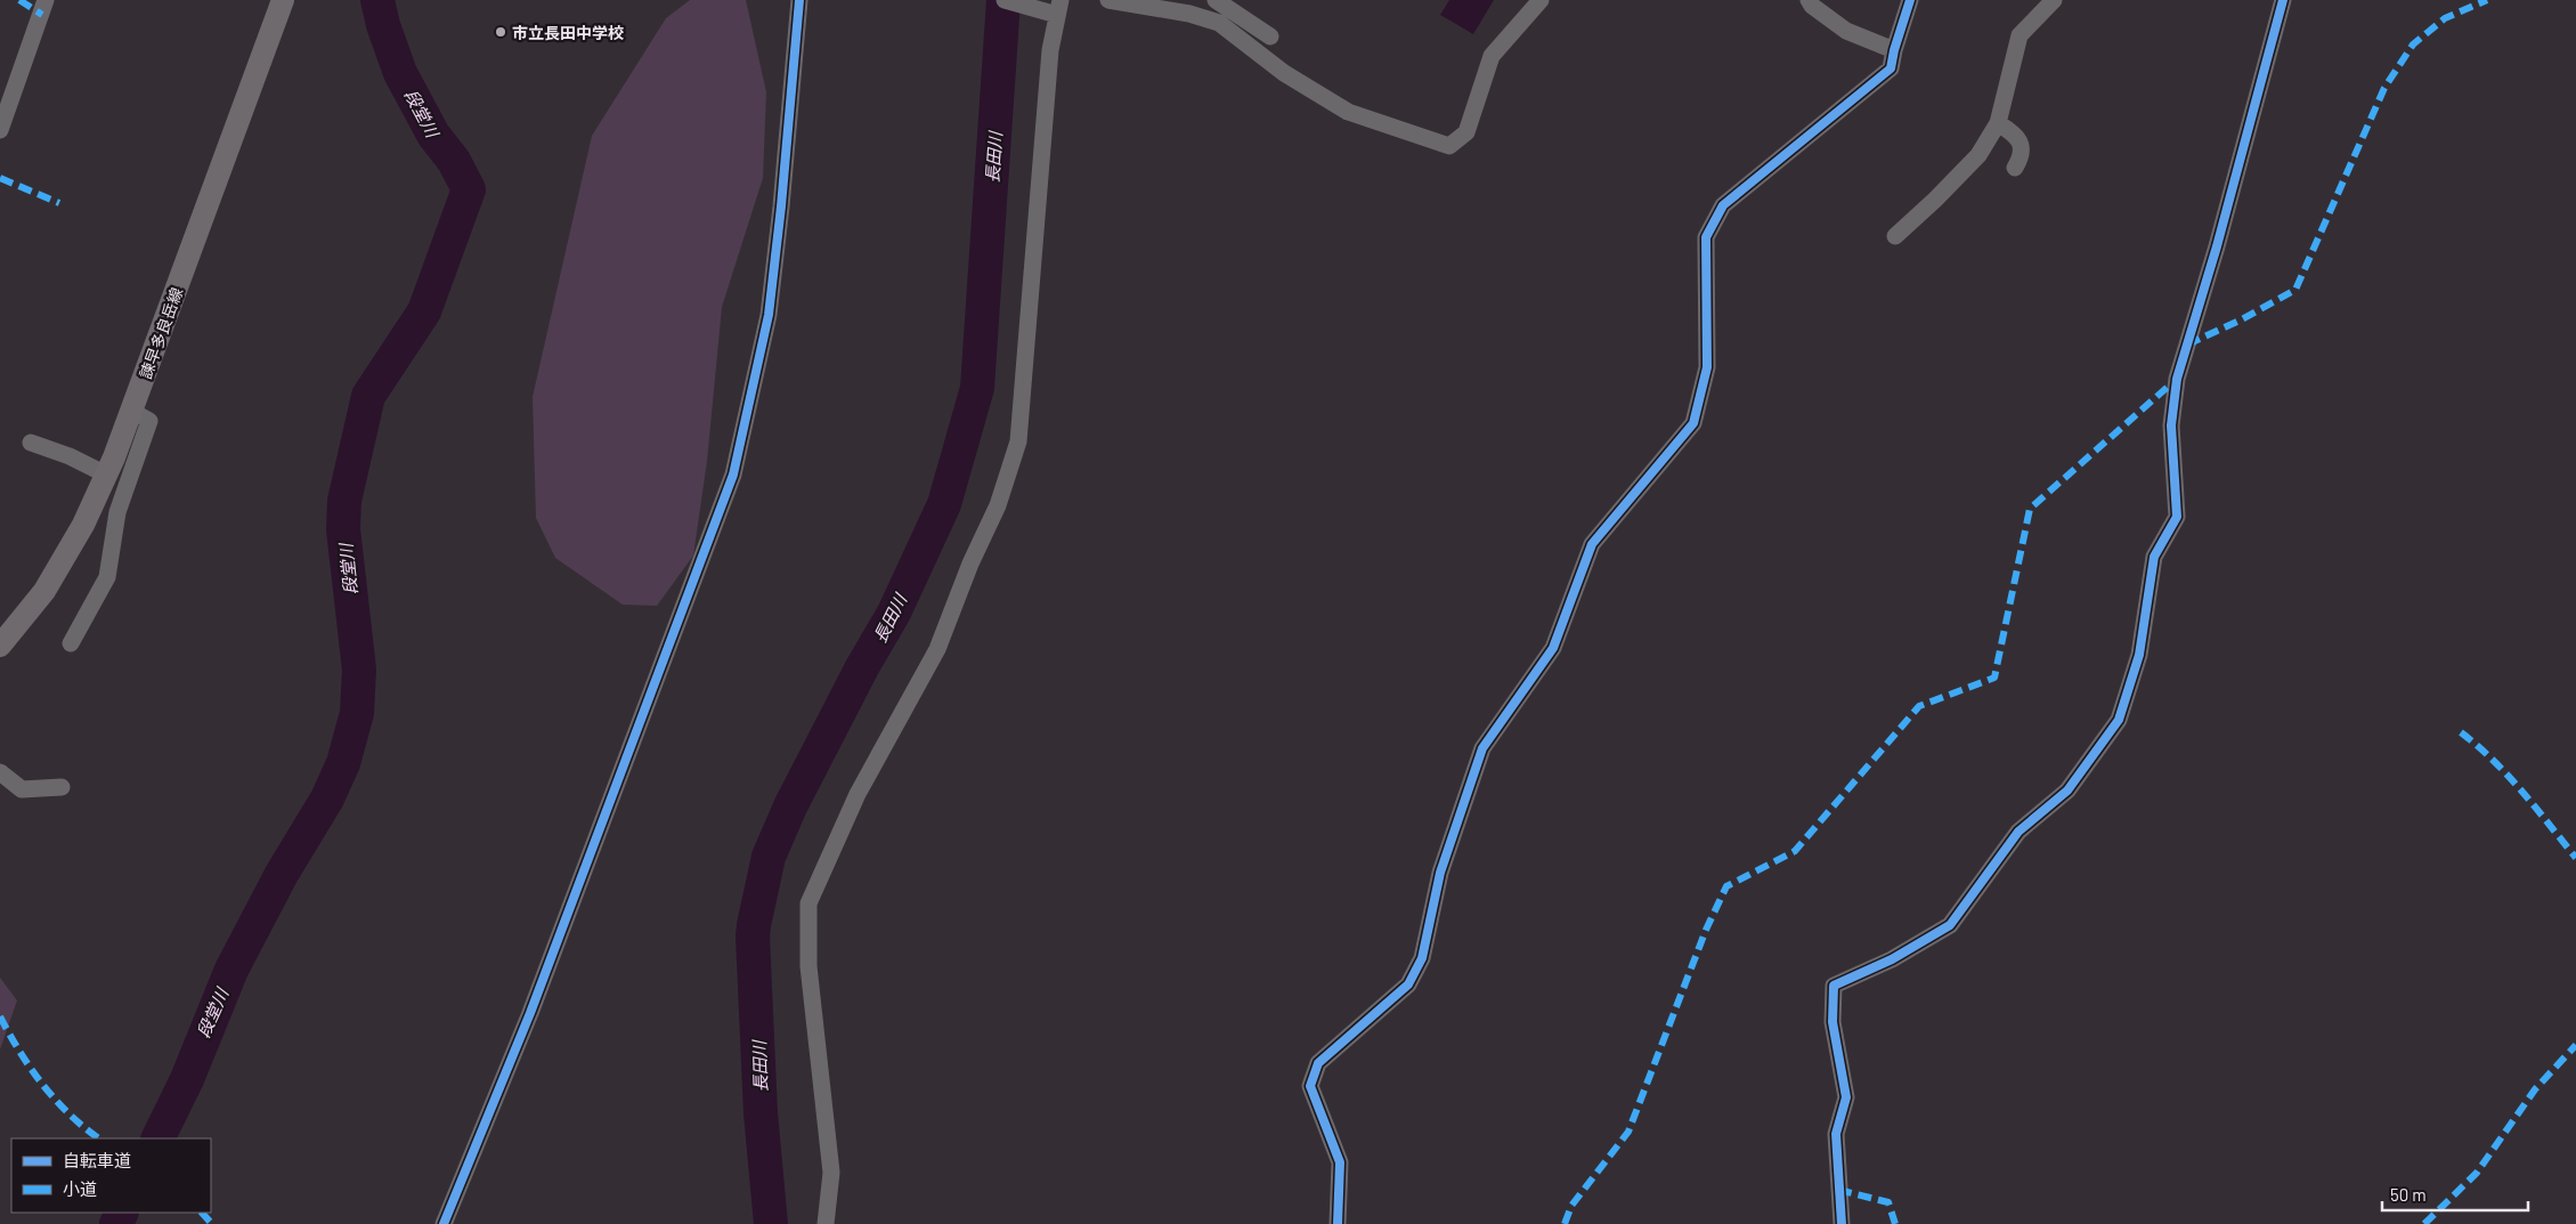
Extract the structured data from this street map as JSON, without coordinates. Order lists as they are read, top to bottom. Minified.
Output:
{"streets":{"main road":["諫早多良岳線"]},"water":["段堂川","長田川"],"places":["市立長田中学校"],"legend":["自転車道","小道"],"scale_bar":"50 m"}
